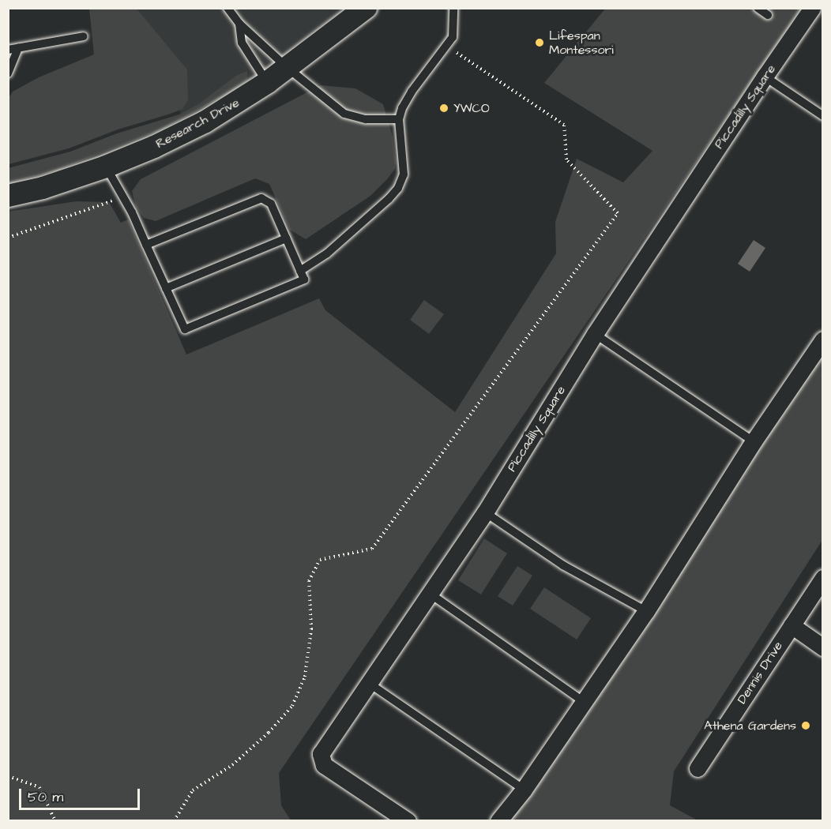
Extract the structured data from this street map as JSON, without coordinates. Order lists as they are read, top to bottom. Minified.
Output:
{"streets":{"street":["Piccadilly Square","Research Drive","Dennis Drive"]},"places":["Lifespan Montessori","YWCO","Athena Gardens"],"scale_bar":"50 m"}
